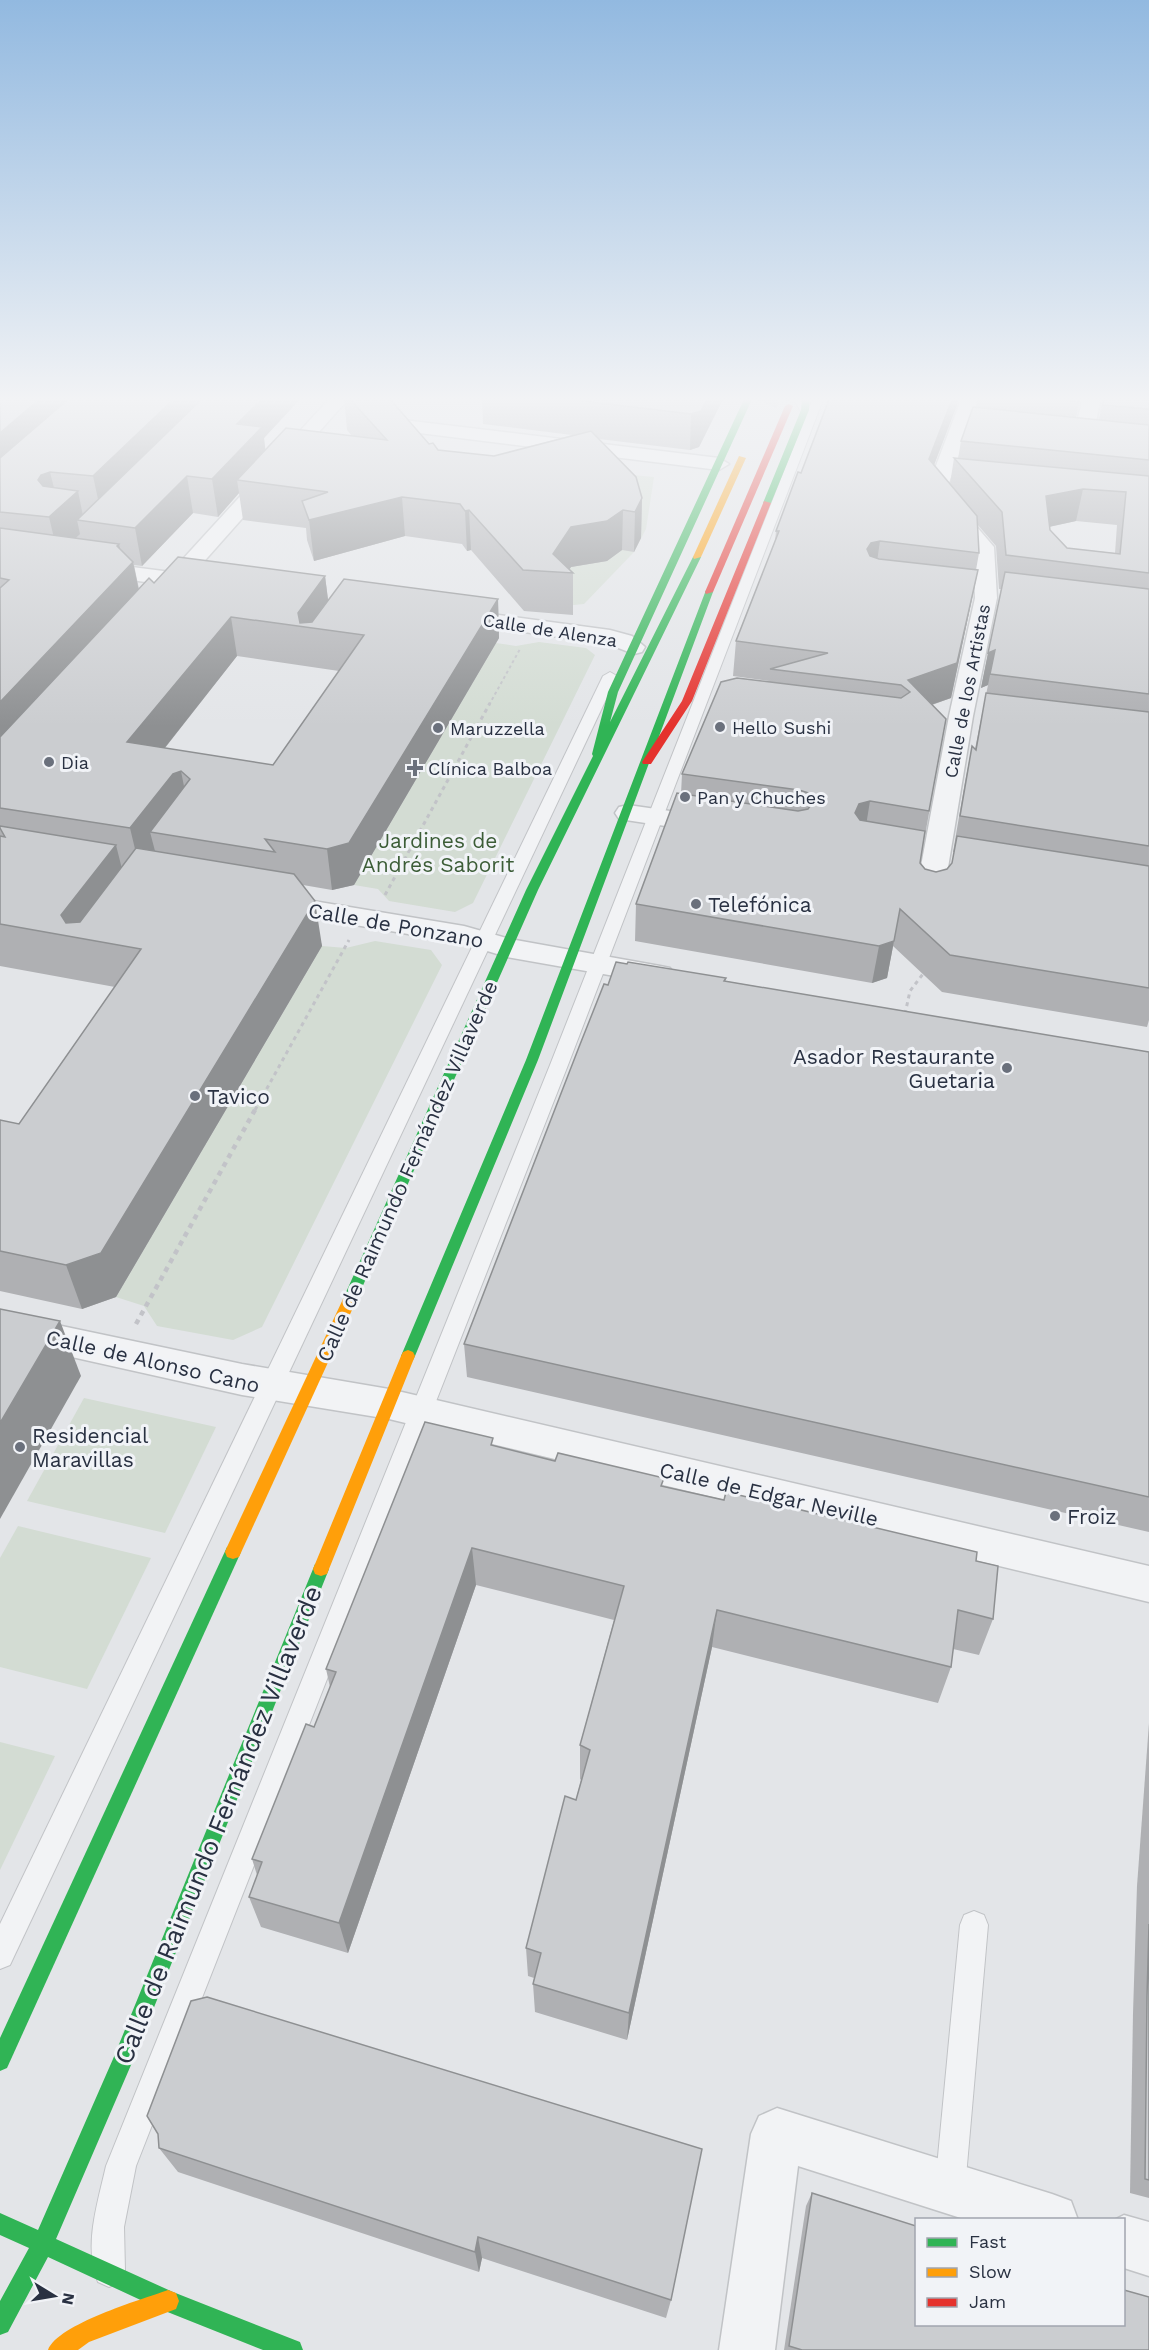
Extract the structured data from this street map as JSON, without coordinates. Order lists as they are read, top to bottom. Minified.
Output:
{"streets":{"main road":["Calle de Raimundo Fernández Villaverde"],"street":["Calle de Alenza","Calle de los Artistas","Calle de Ponzano","Calle de Alonso Cano","Calle de Edgar Neville"]},"crossings":[["Calle de Alenza","Calle de Raimundo Fernández Villaverde"],["Calle de Ponzano","Calle de Raimundo Fernández Villaverde"],["Calle de Raimundo Fernández Villaverde","Calle de Alonso Cano"],["Calle de Raimundo Fernández Villaverde","Calle de Edgar Neville"]],"parks":["Jardines de Andrés Saborit"],"places":{"other":["Hello Sushi","Maruzzella","Dia","Pan y Chuches","Telefónica","Asador Restaurante Guetaria","Tavico","Residencial Maravillas","Froiz"],"health":["Clínica Balboa"]},"legend":["Fast","Slow","Jam"],"north":"right"}
